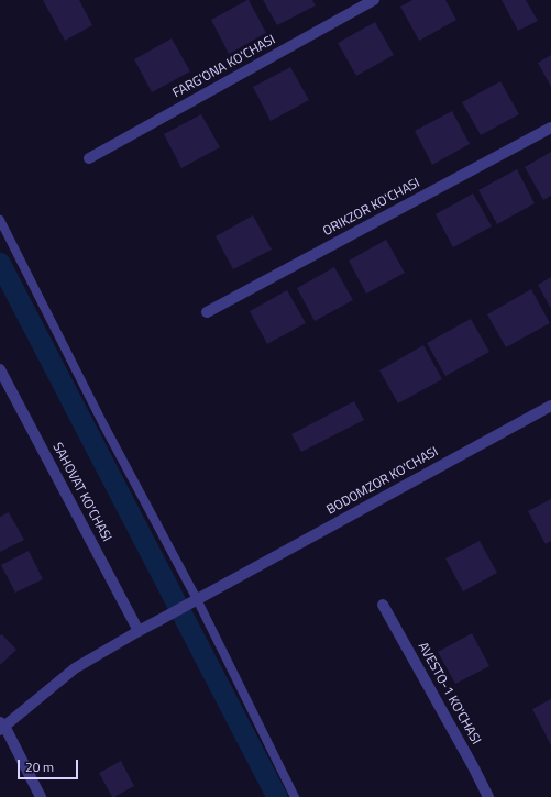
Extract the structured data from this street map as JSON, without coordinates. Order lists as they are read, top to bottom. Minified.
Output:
{"streets":{"street":["FARG'ONA KO'CHASI","ORIKZOR KO'CHASI","BODOMZOR KO'CHASI","SAHOVAT KO'CHASI","AVESTO-1 KO'CHASI"]},"crossings":[["BODOMZOR KO'CHASI","SAHOVAT KO'CHASI"]],"scale_bar":"20 m"}
